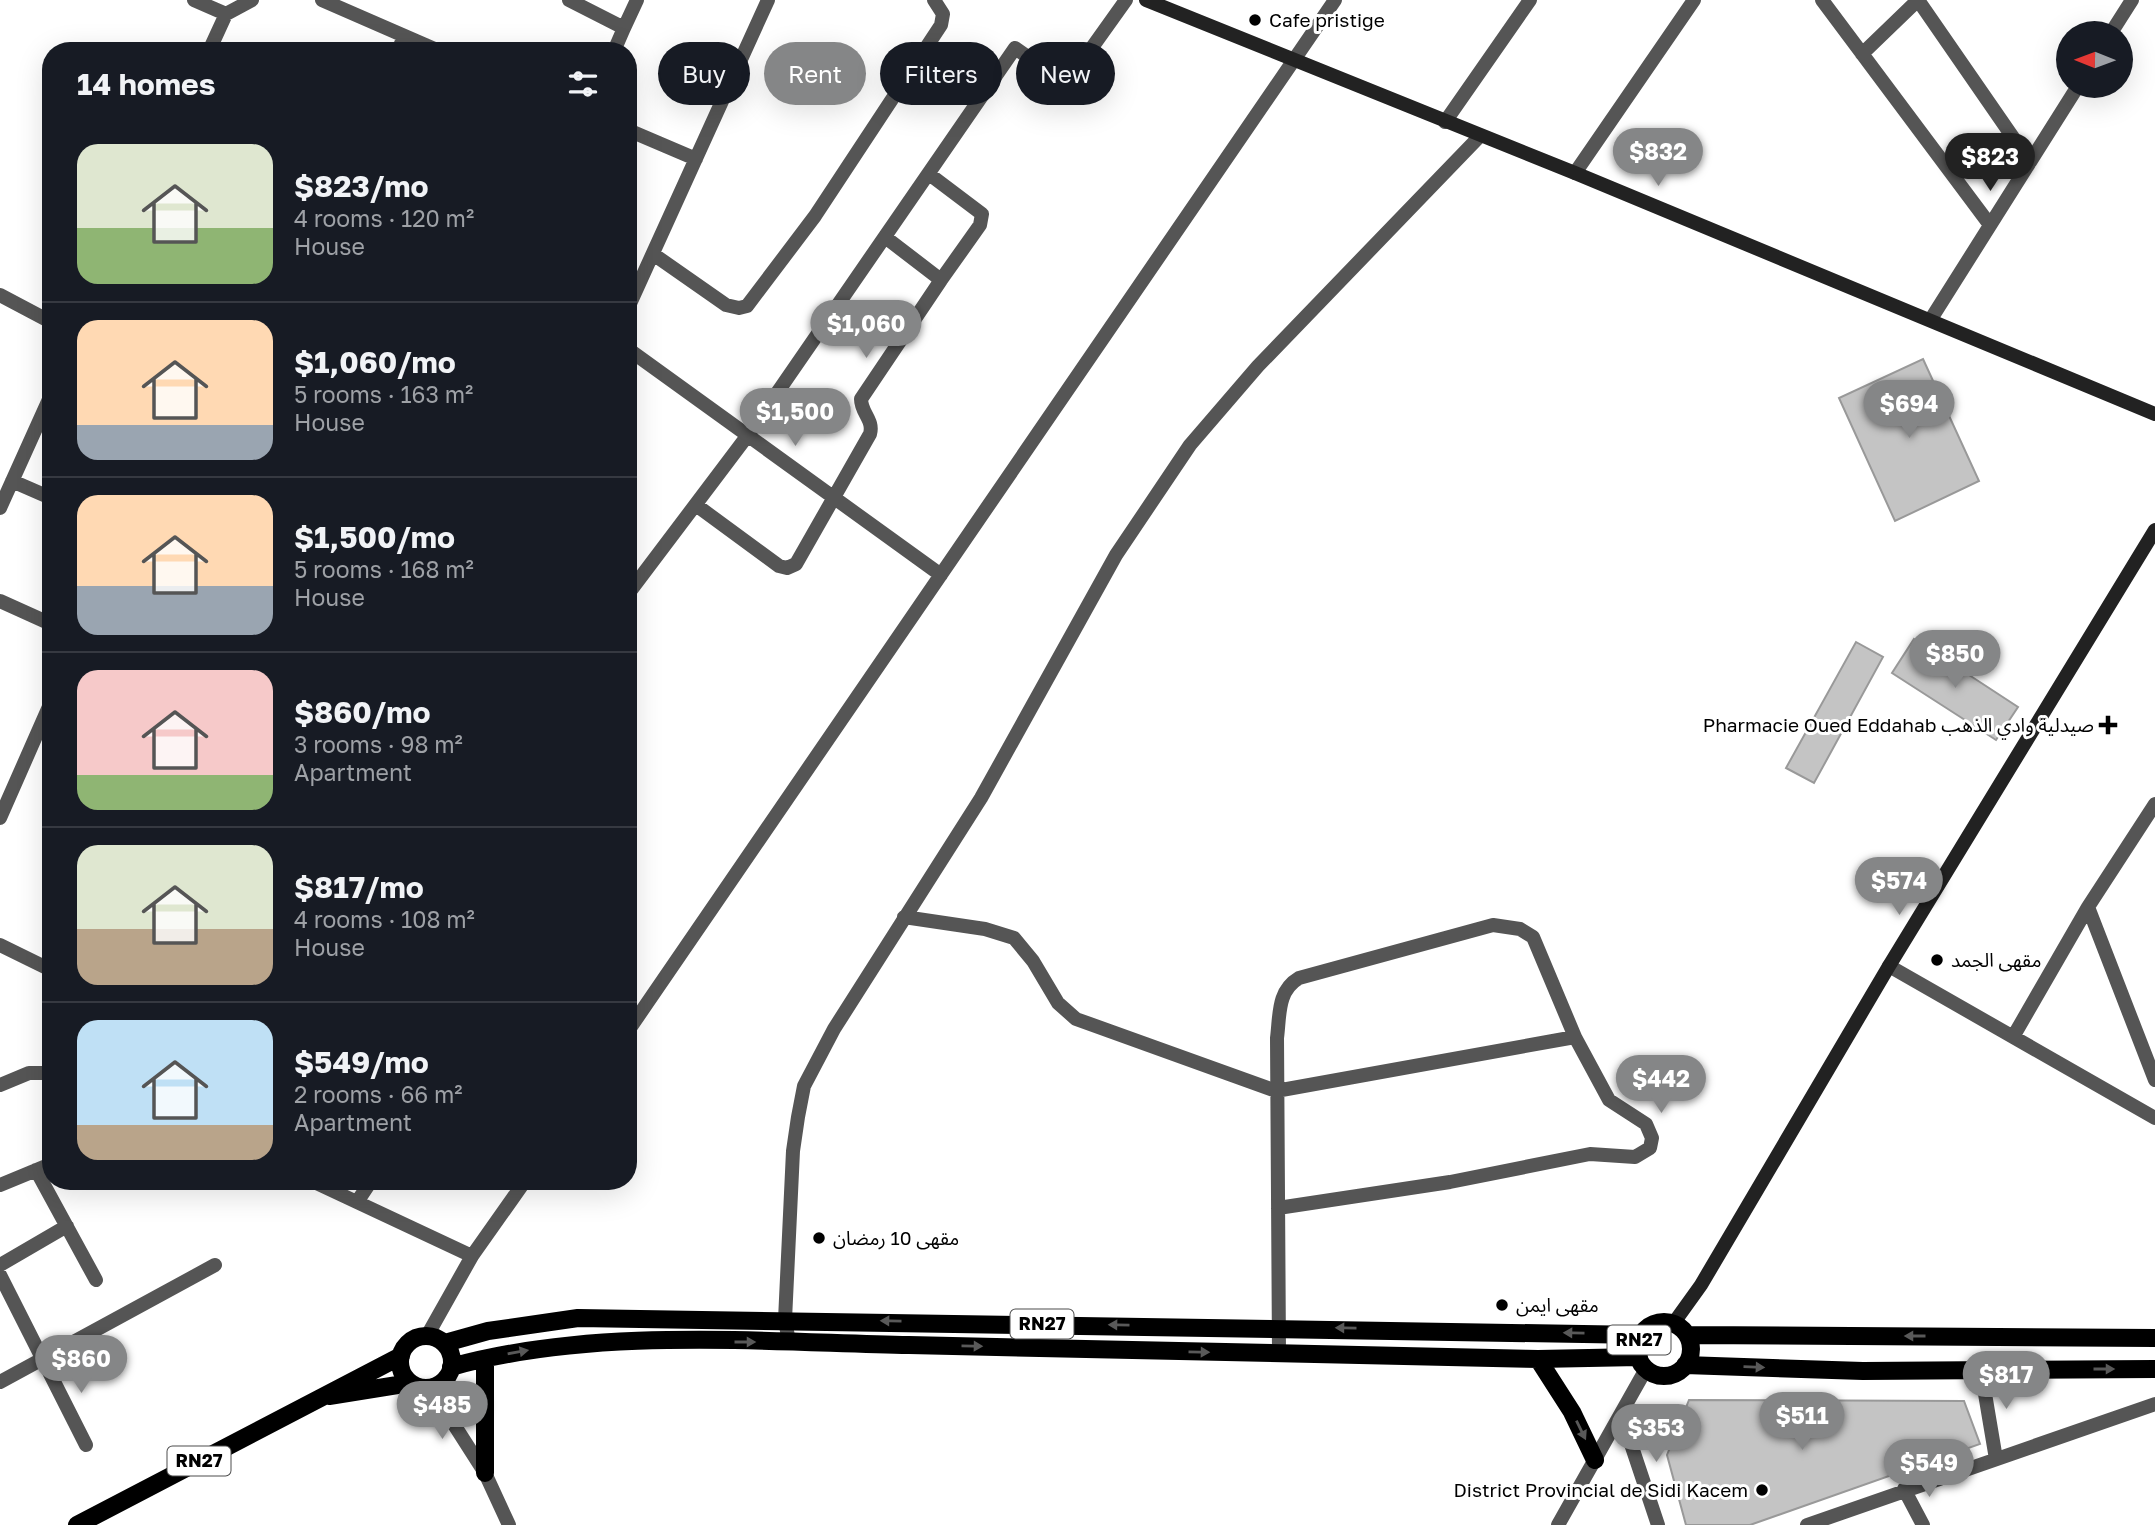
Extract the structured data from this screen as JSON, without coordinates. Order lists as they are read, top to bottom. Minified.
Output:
{"streets":{"main road":["RN27"]},"places":{"other":["Cafe pristige","مقهى الجمد","مقهى 10 رمضان","مقهى ايمن","District Provincial de Sidi Kacem"],"health":["Pharmacie Oued Eddahab صيدلية وادي الذهب"]},"north":"left","page":{"chip":["Buy","Rent","Filters","New"],"heading":"14 homes","list":[{"name":"$823/mo","note":"4 rooms · 120 m² · House"},{"name":"$1,060/mo","note":"5 rooms · 163 m² · House"},{"name":"$1,500/mo","note":"5 rooms · 168 m² · House"},{"name":"$860/mo","note":"3 rooms · 98 m² · Apartment"},{"name":"$817/mo","note":"4 rooms · 108 m² · House"},{"name":"$549/mo","note":"2 rooms · 66 m² · Apartment"}],"price":["$832","$823","$1,060","$694","$1,500","$850","$574","$442","$860","$817","$485","$511","$353","$549"]}}
